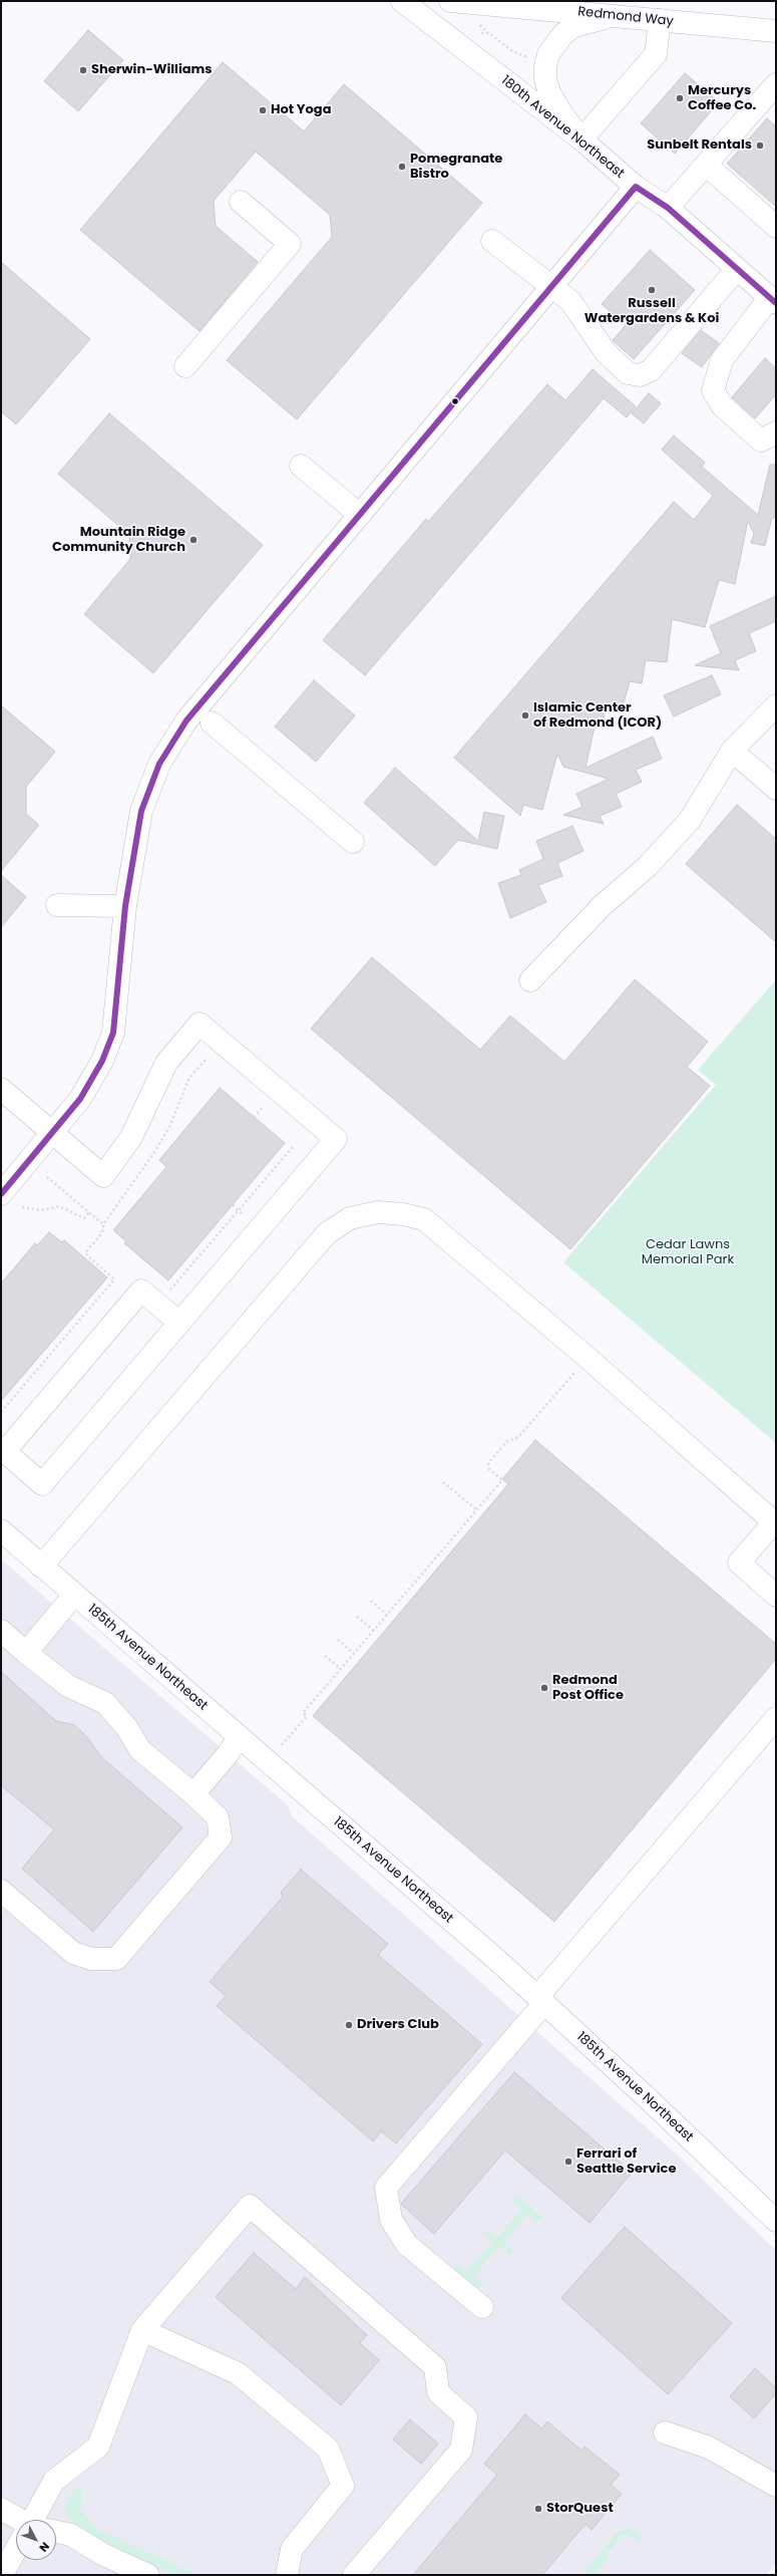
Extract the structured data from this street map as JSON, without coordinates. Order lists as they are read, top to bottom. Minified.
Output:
{"streets":{"street":["Redmond Way","180th Avenue Northeast","185th Avenue Northeast"]},"parks":["Cedar Lawns Memorial Park"],"places":["Sherwin-Williams","Mercurys Coffee Co.","Hot Yoga","Sunbelt Rentals","Pomegranate Bistro","Russell Watergardens & Koi","Mountain Ridge Community Church","Islamic Center of Redmond (ICOR)","Redmond Post Office","Drivers Club","Ferrari of Seattle Service","StorQuest"],"north":"bottom right"}
